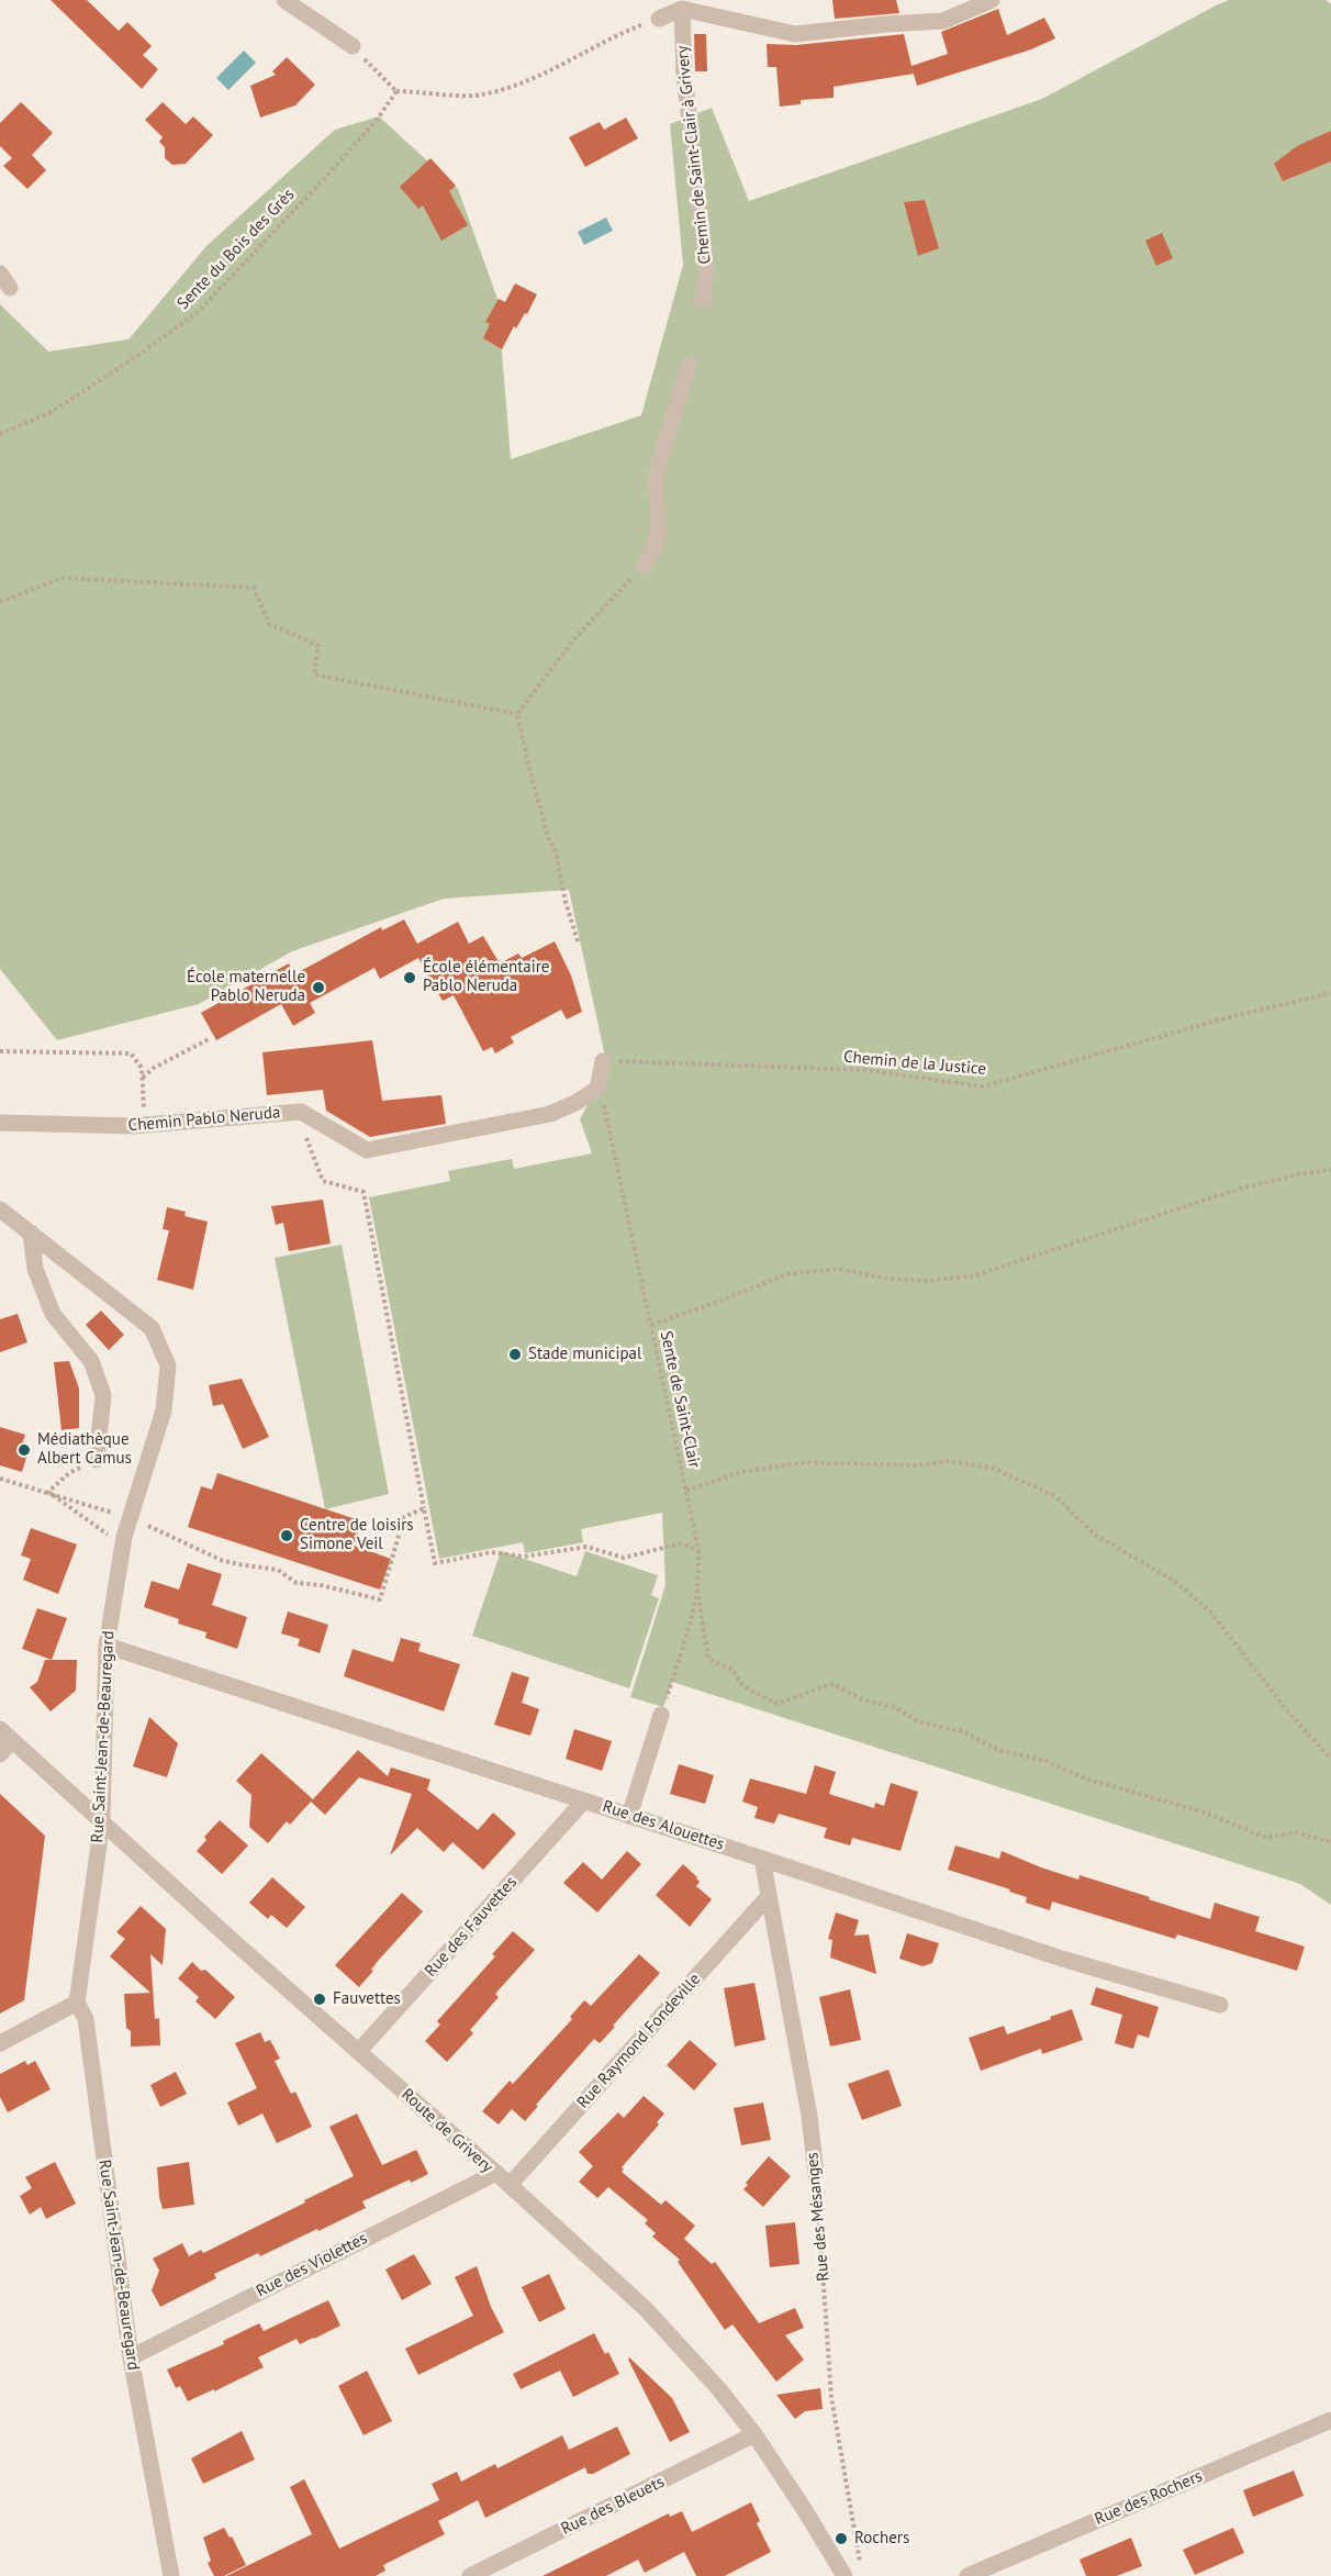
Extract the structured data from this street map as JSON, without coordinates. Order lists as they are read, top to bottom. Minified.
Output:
{"streets":{"street":["Chemin de Saint-Clair à Grivery","Chemin Pablo Neruda","Rue Saint-Jean-de-Beauregard","Rue des Alouettes","Rue des Fauvettes","Rue Raymond Fondeville","Route de Grivery","Rue des Mésanges","Rue des Violettes","Rue des Rochers","Rue des Bleuets"],"path":["Sente du Bois des Grès","Chemin de la Justice","Sente de Saint-Clair"]},"crossings":[["Chemin Pablo Neruda","Sente de Saint-Clair"],["Rue Saint-Jean-de-Beauregard","Rue des Alouettes"],["Rue Saint-Jean-de-Beauregard","Route de Grivery"],["Rue Saint-Jean-de-Beauregard","Rue des Violettes"],["Rue des Alouettes","Rue des Fauvettes"],["Rue des Alouettes","Rue des Mésanges"],["Rue des Fauvettes","Route de Grivery"],["Rue Raymond Fondeville","Route de Grivery"],["Rue Raymond Fondeville","Rue des Mésanges"],["Route de Grivery","Rue des Violettes"],["Route de Grivery","Rue des Bleuets"]],"places":["École élémentaire Pablo Neruda","École maternelle Pablo Neruda","Stade municipal","Médiathèque Albert Camus","Centre de loisirs Simone Veil","Fauvettes","Rochers"]}
